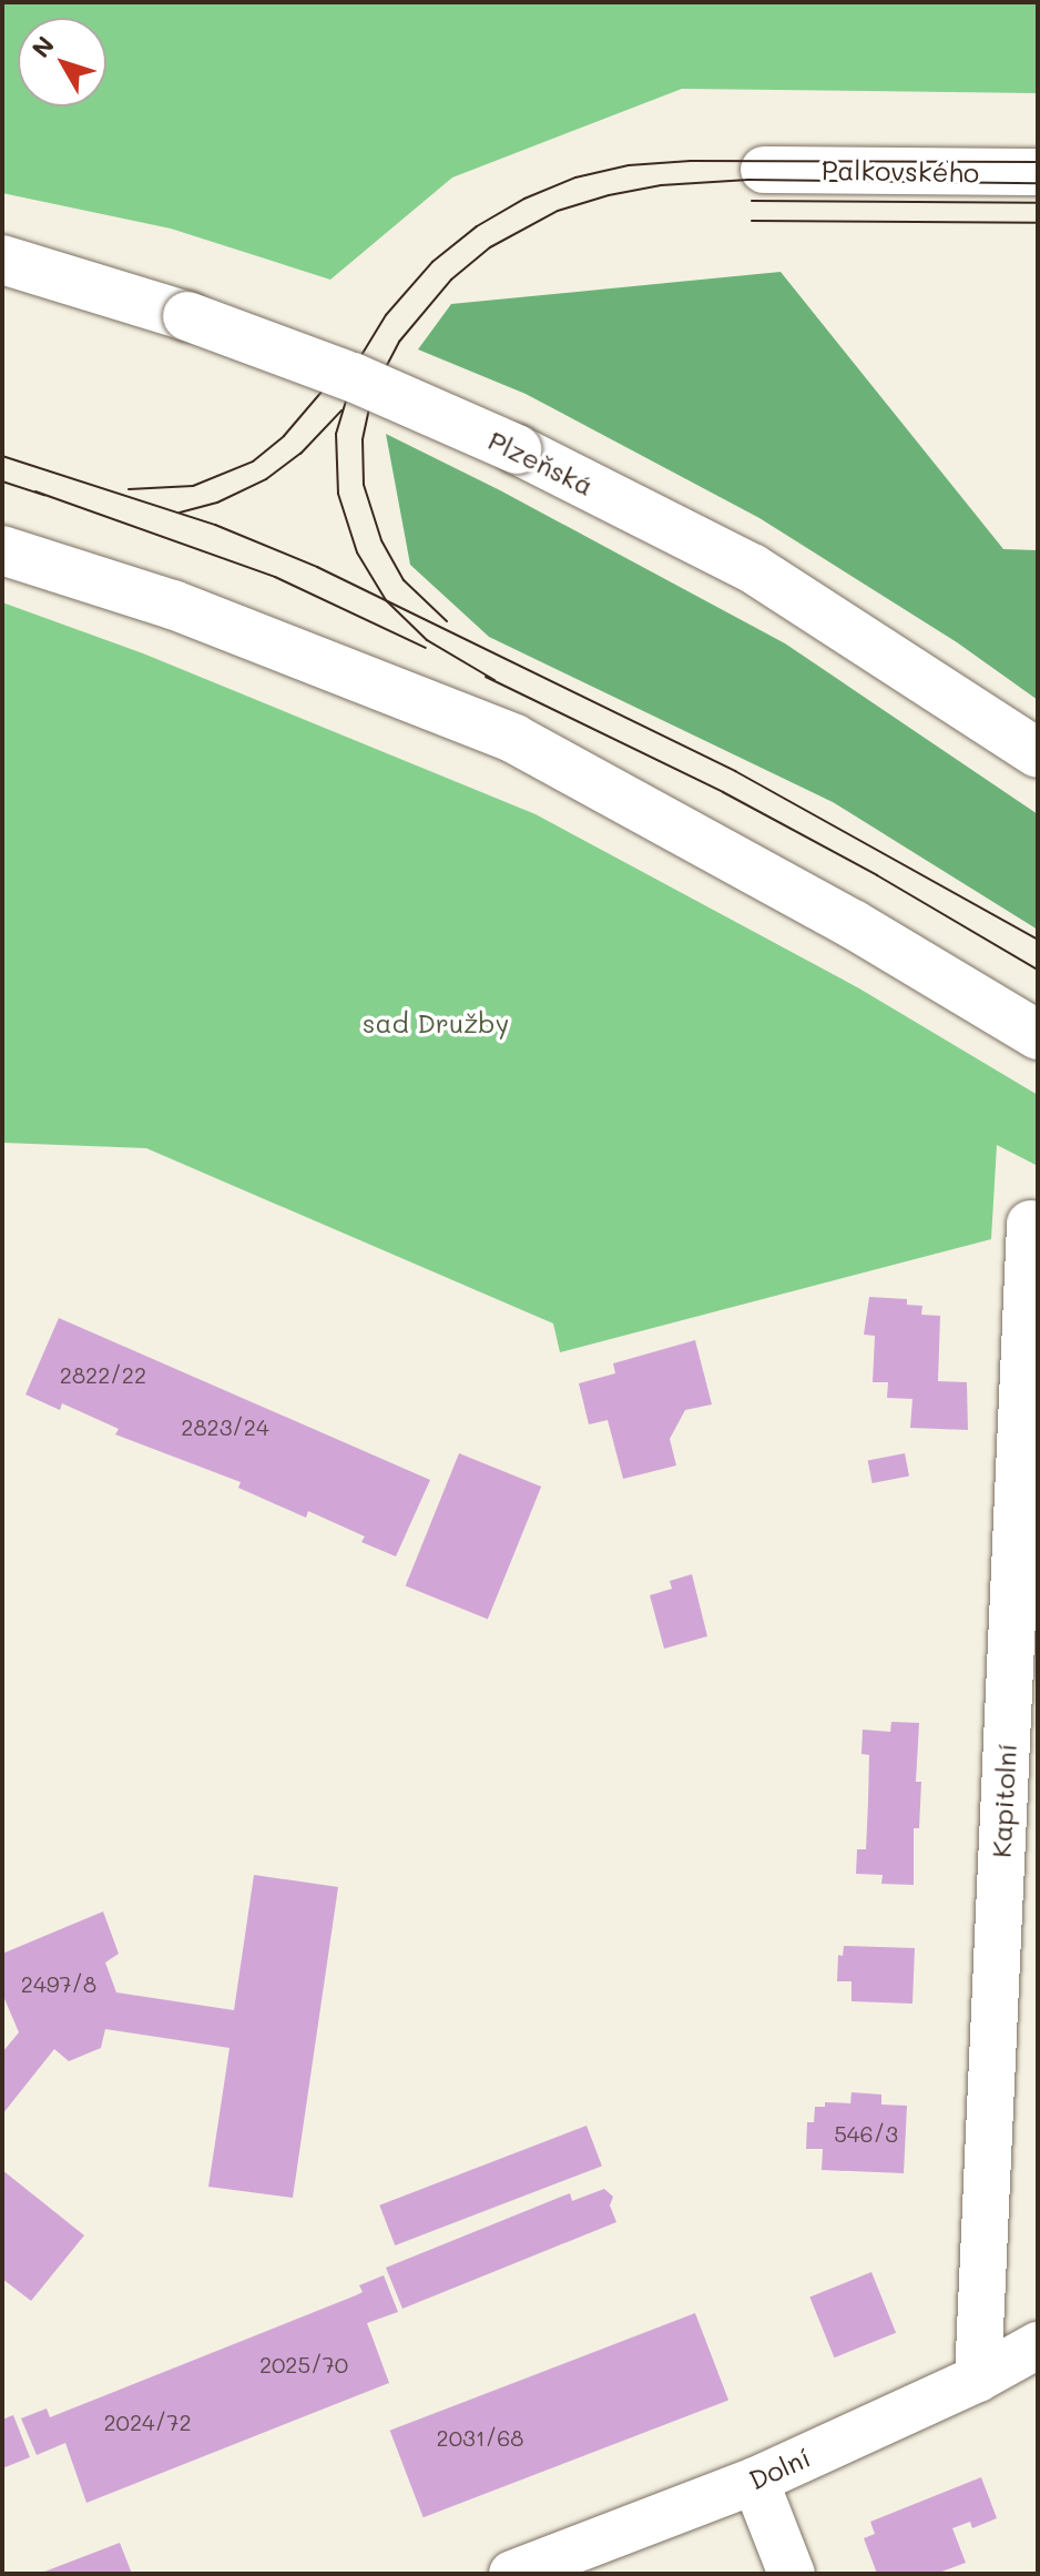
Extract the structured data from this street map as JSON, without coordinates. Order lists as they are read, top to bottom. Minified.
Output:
{"streets":{"main road":["Plzeňská"],"street":["Palkovského","Kapitolní","Dolní"]},"crossings":[["Kapitolní","Dolní"]],"parks":["sad Družby"],"house_numbers":["2822/22","2823/24","2497/8","546/3","2025/70","2024/72","2031/68"],"north":"top left"}
